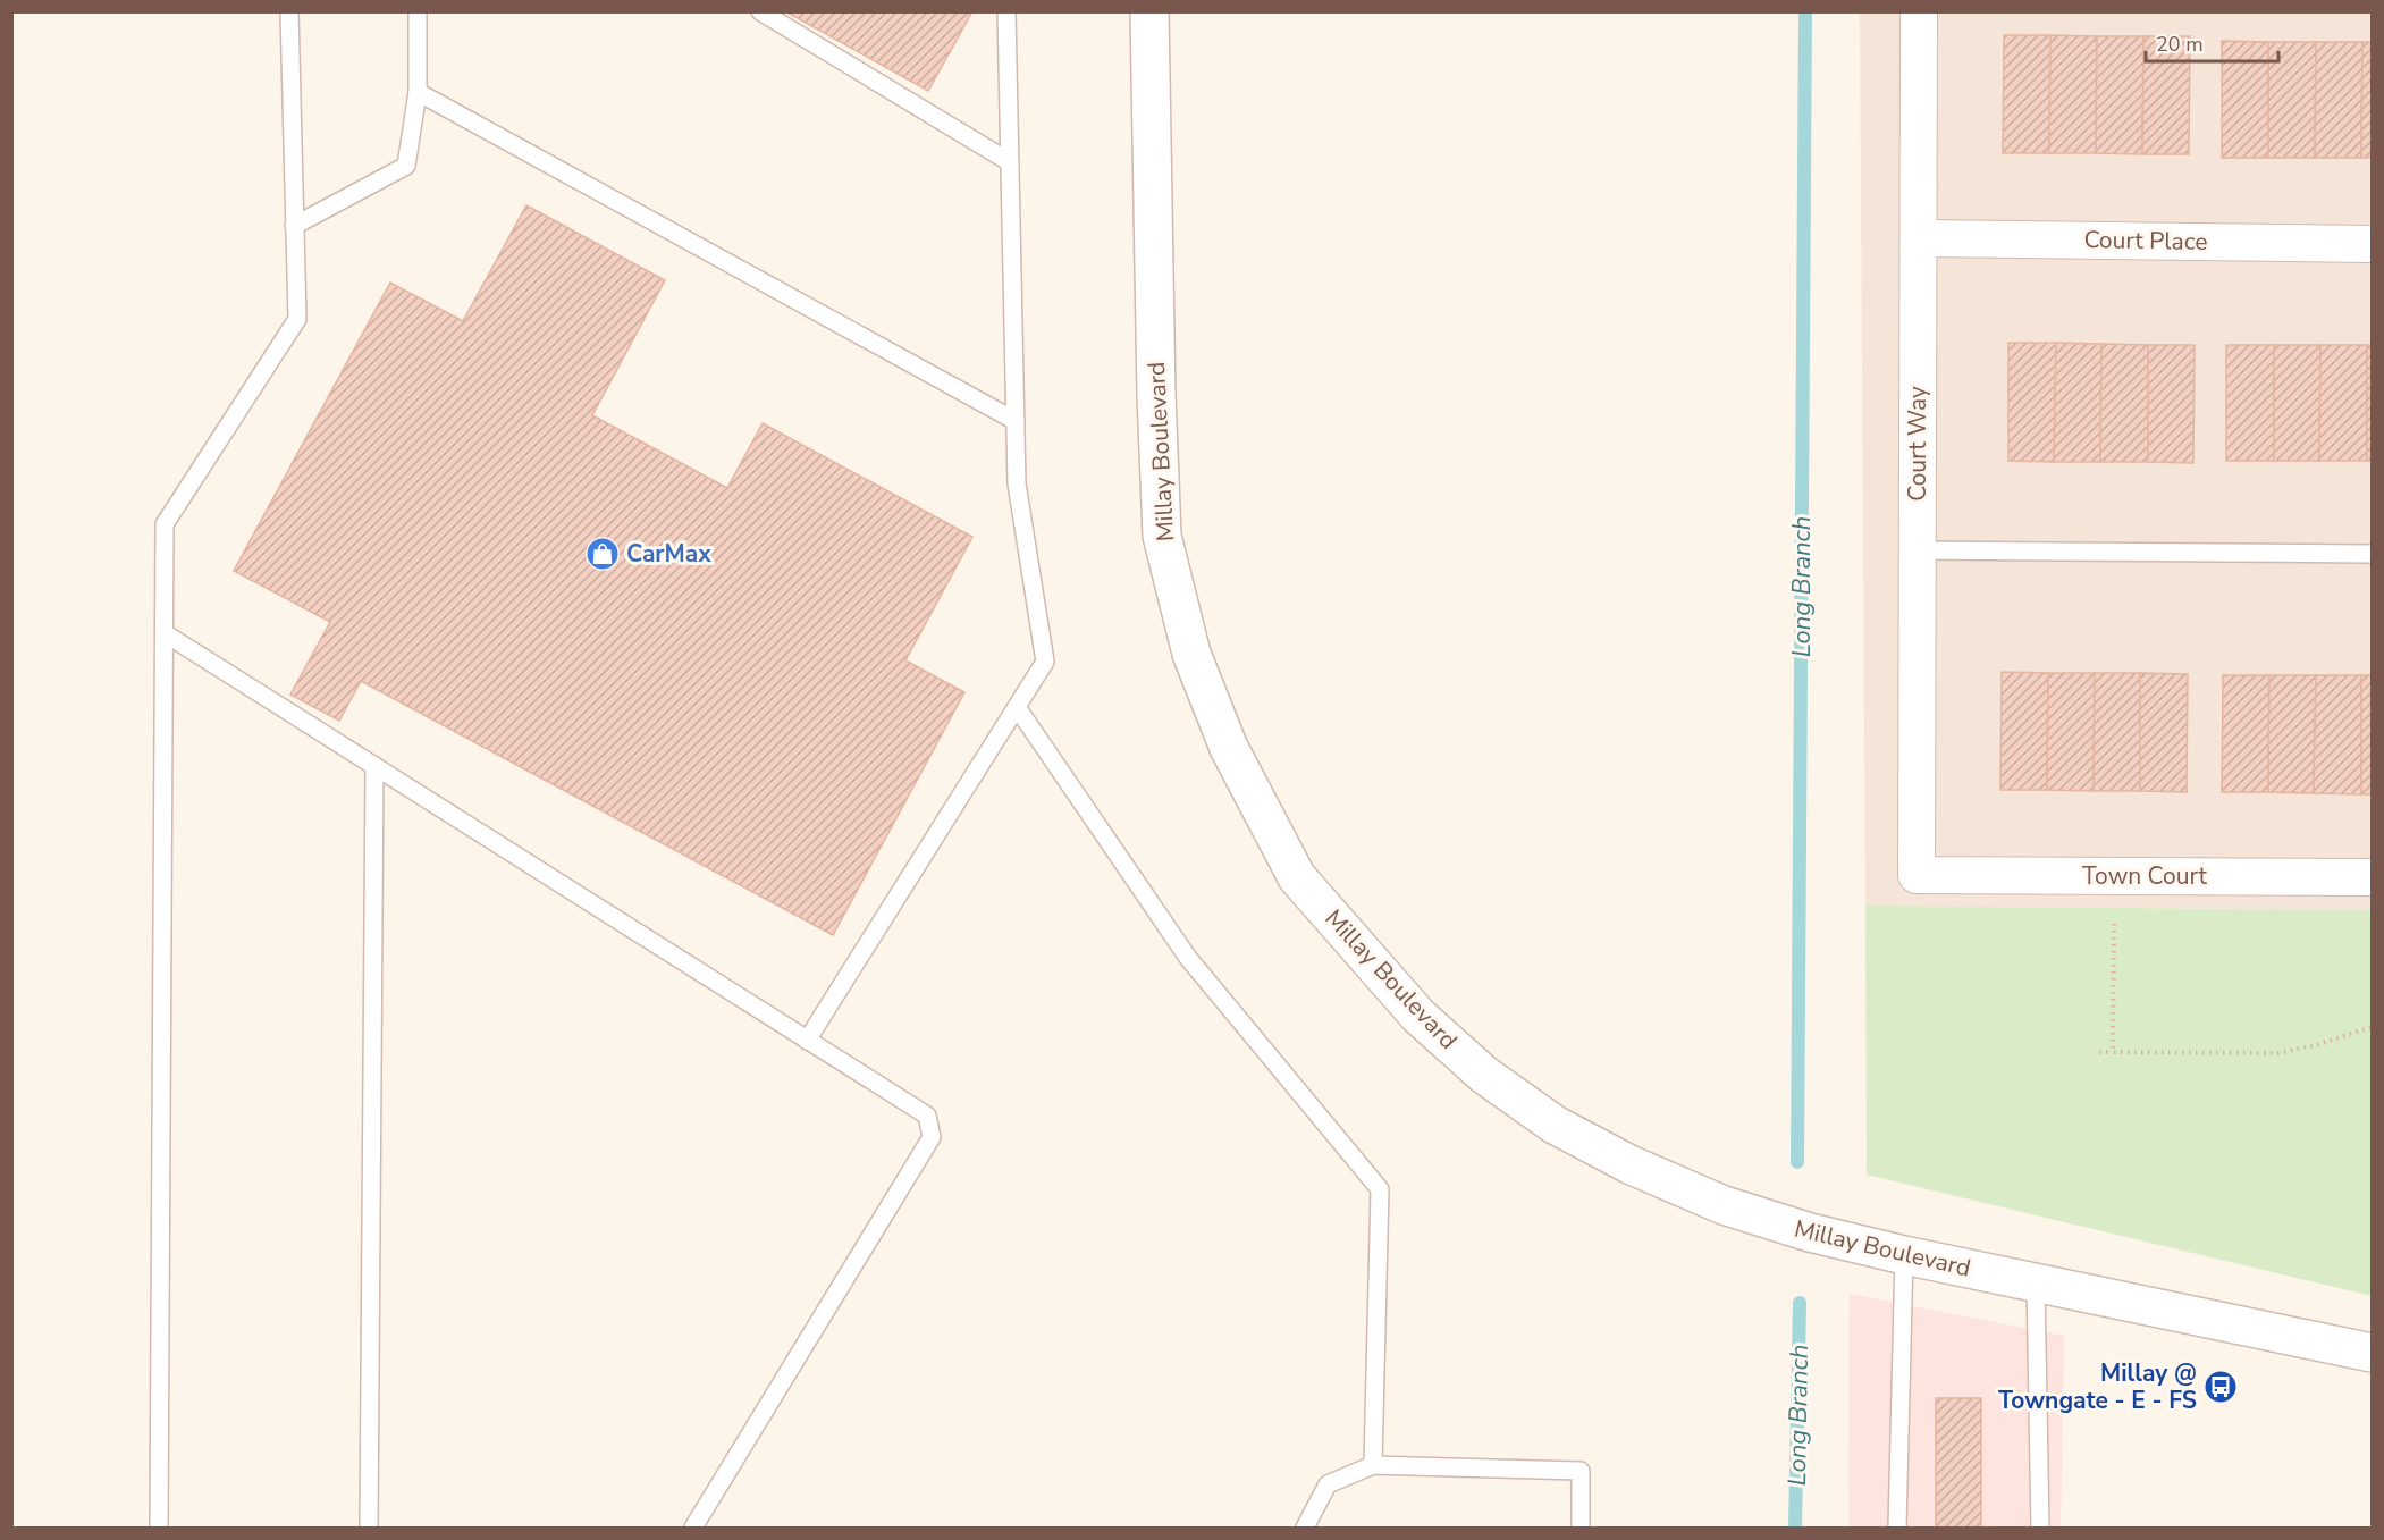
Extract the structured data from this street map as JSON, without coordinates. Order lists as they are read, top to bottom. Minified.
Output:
{"streets":{"street":["Court Place","Court Way","Millay Boulevard","Town Court"]},"crossings":[["Court Place","Court Way"],["Court Way","Town Court"]],"water":["Long Branch"],"places":{"shop":["CarMax"],"bus stop":["Millay @ Towngate - E - FS"]},"scale_bar":"20 m"}
